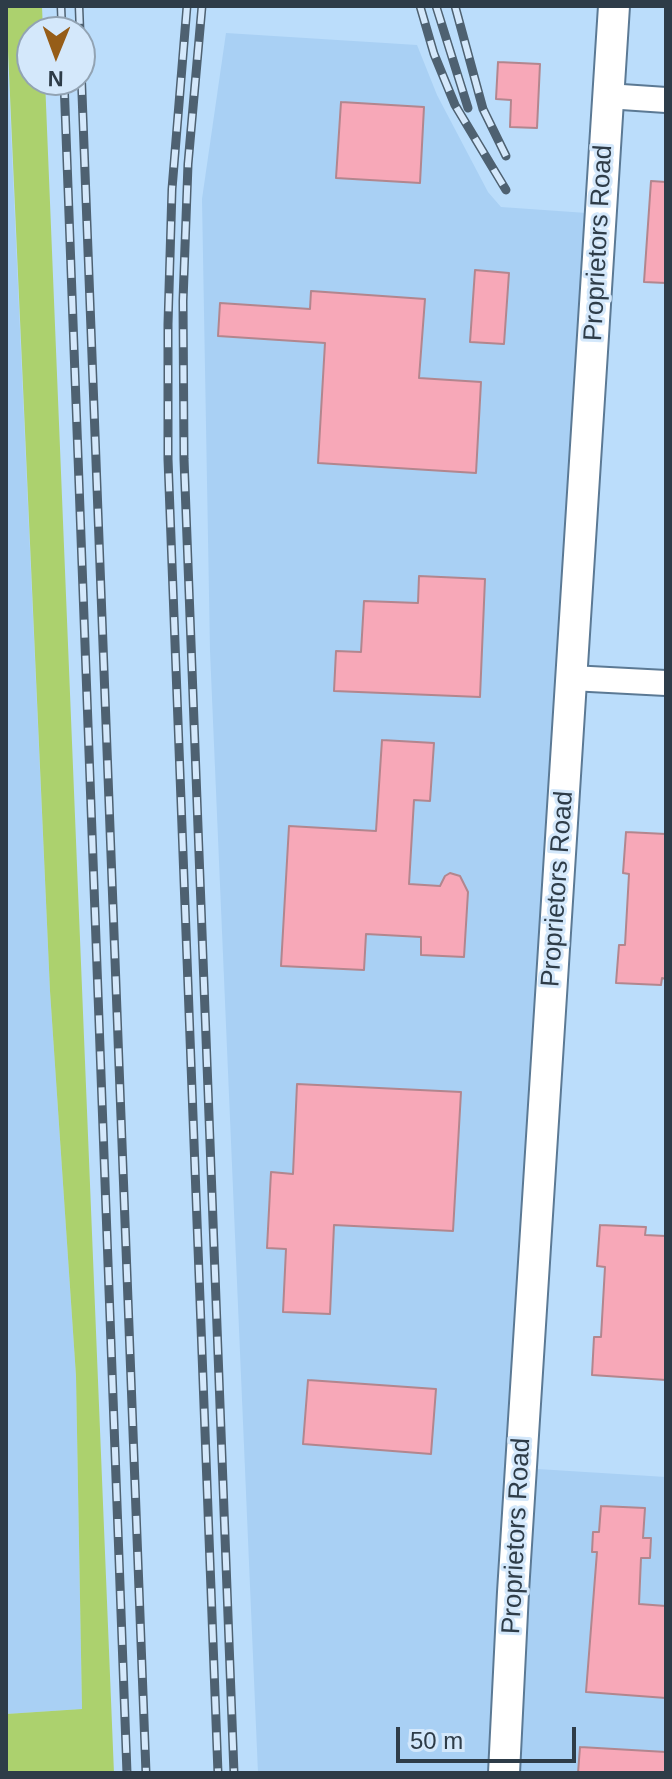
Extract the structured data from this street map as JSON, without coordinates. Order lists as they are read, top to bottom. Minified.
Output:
{"streets":{"street":["Proprietors Road"]},"scale_bar":"50 m","north":"bottom"}
